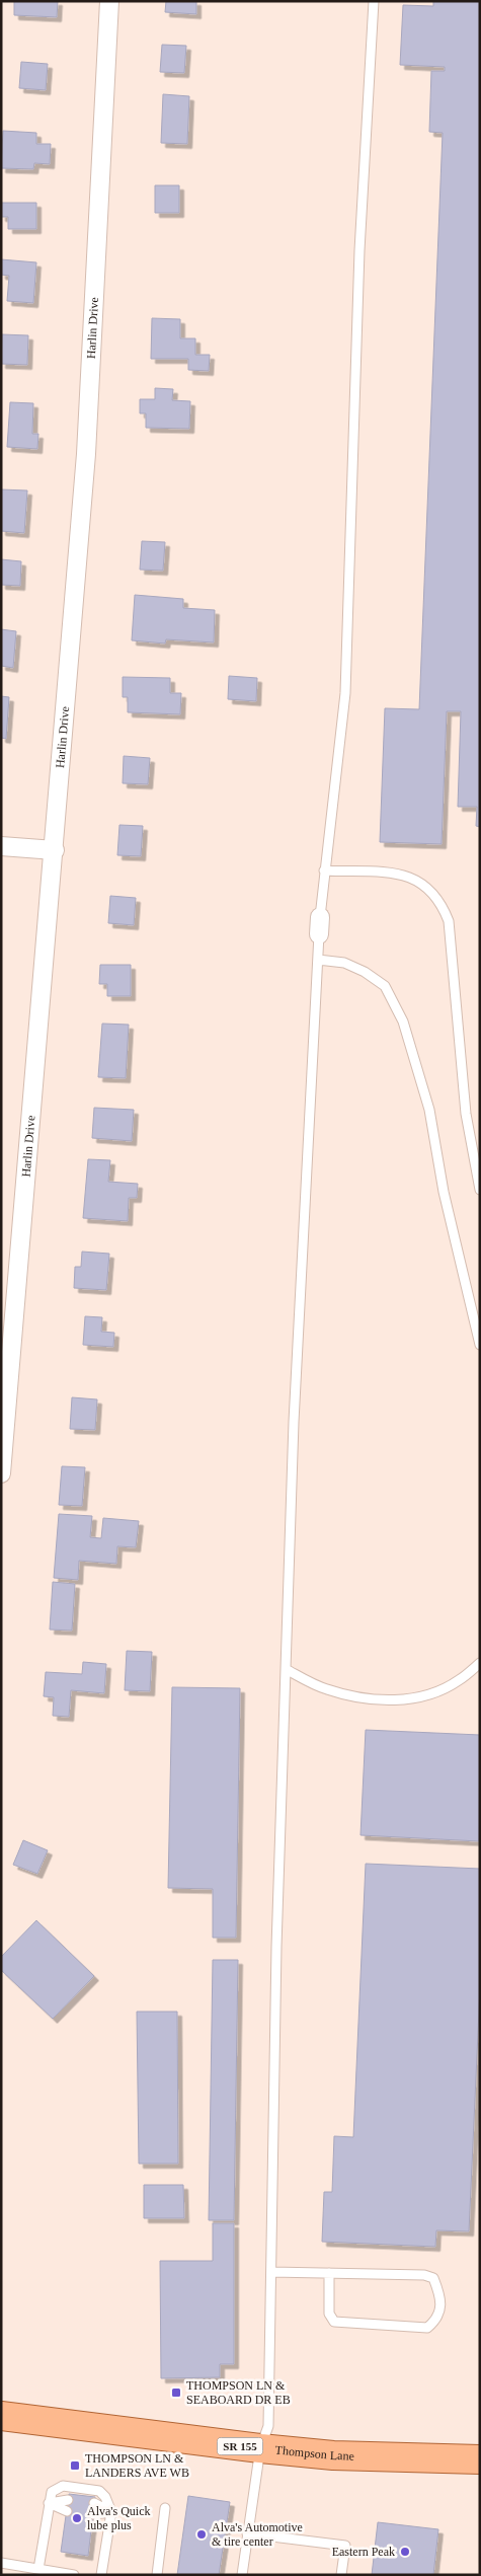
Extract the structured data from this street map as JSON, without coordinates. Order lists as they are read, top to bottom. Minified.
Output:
{"streets":{"main road":["SR 155","Thompson Lane"],"street":["Harlin Drive"]},"places":{"transit":["THOMPSON LN & SEABOARD DR EB","THOMPSON LN & LANDERS AVE WB"],"other":["Alva's Quick lube plus","Alva's Automotive & tire center","Eastern Peak"]}}
